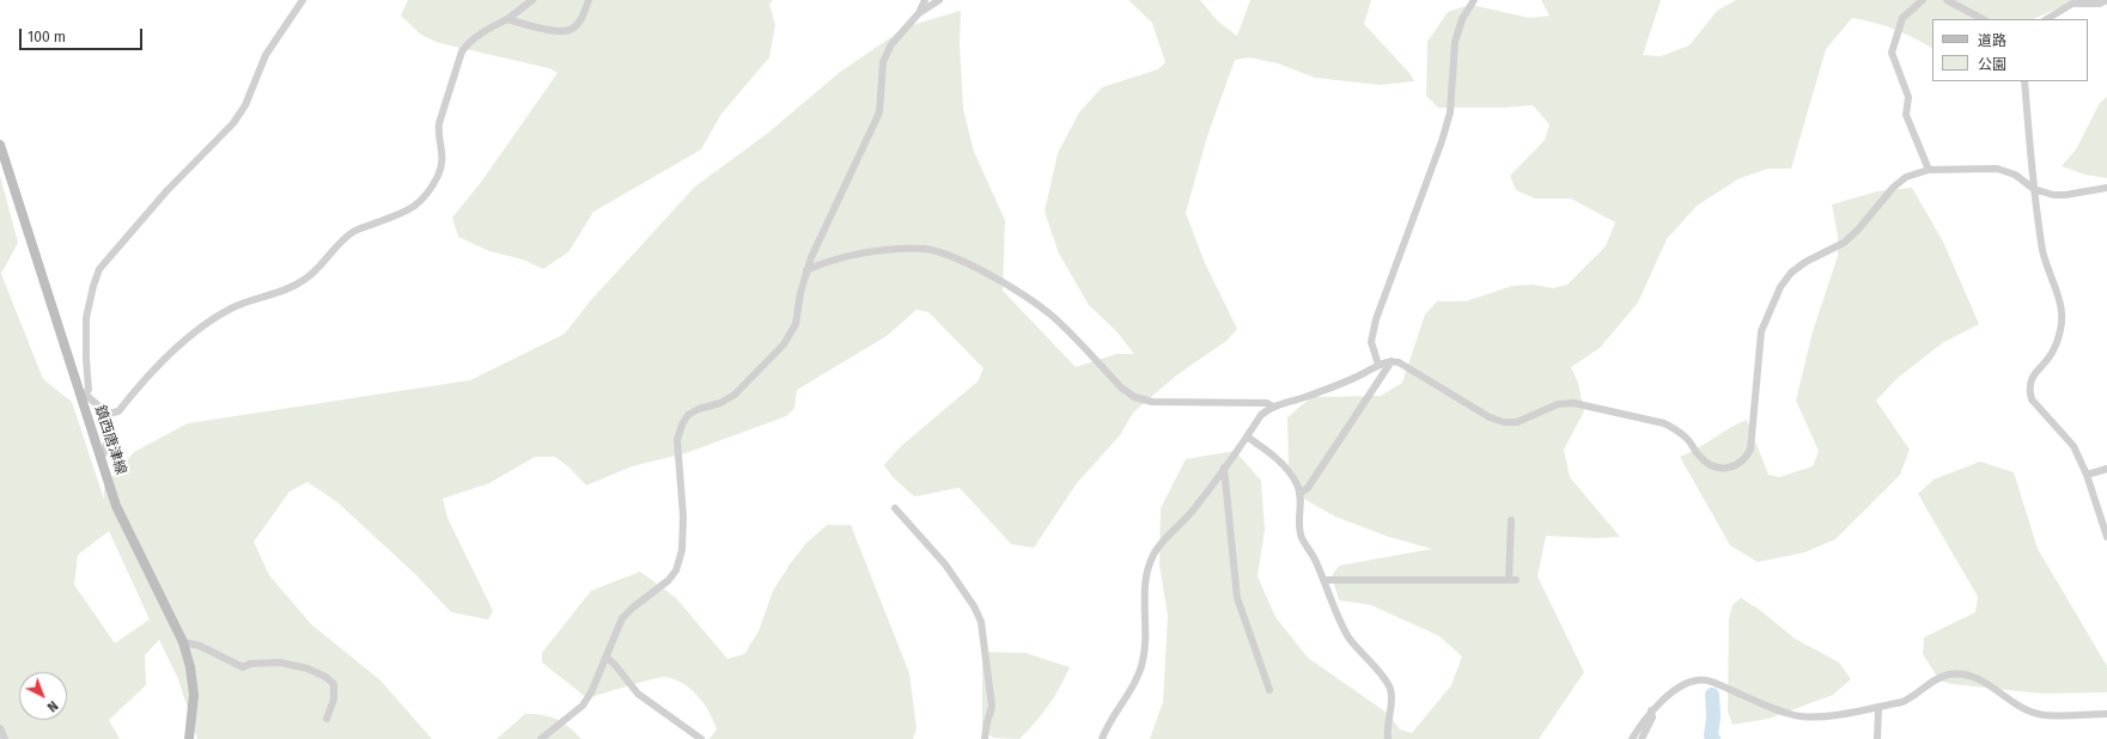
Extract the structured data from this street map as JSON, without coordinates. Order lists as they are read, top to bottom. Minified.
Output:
{"streets":{"main road":["鎮西唐津線"]},"legend":["道路","公園"],"scale_bar":"100 m","north":"bottom right"}
